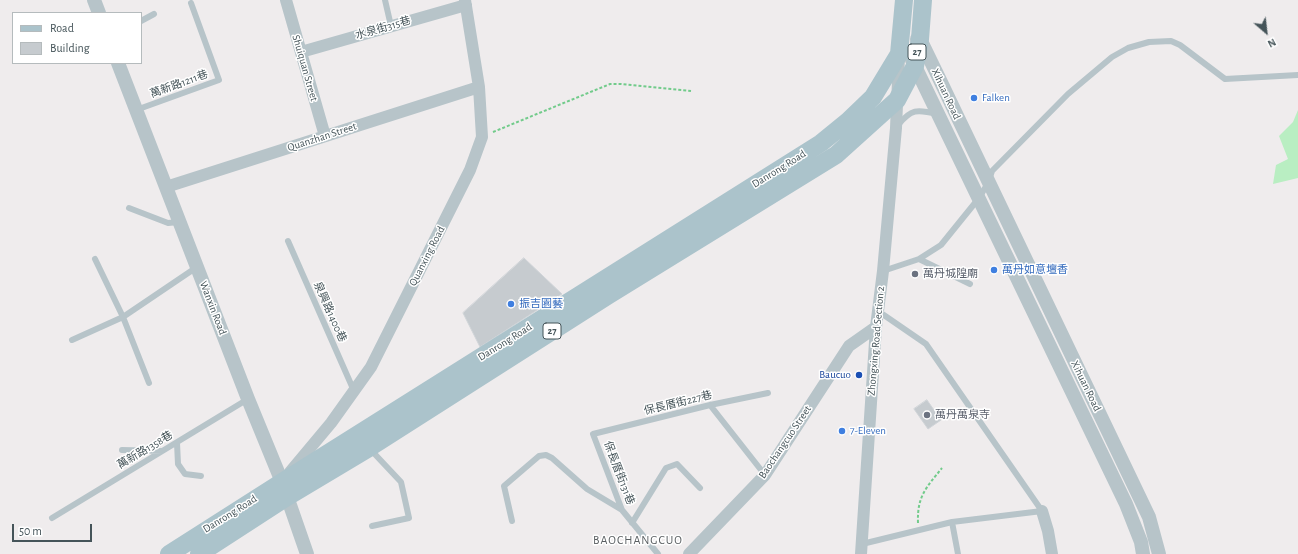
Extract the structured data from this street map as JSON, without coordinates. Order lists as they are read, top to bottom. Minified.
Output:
{"streets":{"main road":["27","Danrong Road","Zhongxing Road Section 2"],"street":["水泉街315巷","Shuiquan Street","Xihuan Road","Quanzhan Street","Quanxing Road","Wanxin Road","Baochangcuo Street"],"lane":["萬新路1211巷","泉興路1400巷","保長厝街227巷","萬新路1358巷","保長厝街131巷"]},"crossings":[["水泉街315巷","Shuiquan Street"],["水泉街315巷","Quanxing Road"],["Shuiquan Street","Quanzhan Street"],["萬新路1211巷","Wanxin Road"],["Xihuan Road","Danrong Road"],["Xihuan Road","Zhongxing Road Section 2"],["Quanzhan Street","Quanxing Road"],["Quanzhan Street","Wanxin Road"],["Danrong Road","Quanxing Road"],["Danrong Road","Wanxin Road"],["Danrong Road","Zhongxing Road Section 2"],["Quanxing Road","Wanxin Road"],["Quanxing Road","泉興路1400巷"],["Wanxin Road","萬新路1358巷"],["Zhongxing Road Section 2","Baochangcuo Street"],["保長厝街227巷","保長厝街131巷"]],"districts":["BAOCHANGCUO"],"places":["Falken","萬丹如意壇香","萬丹城隍廟","振吉園藝","Baucuo","萬丹萬泉寺","7-Eleven"],"legend":["Road","Building"],"scale_bar":"50 m","north":"bottom right"}
